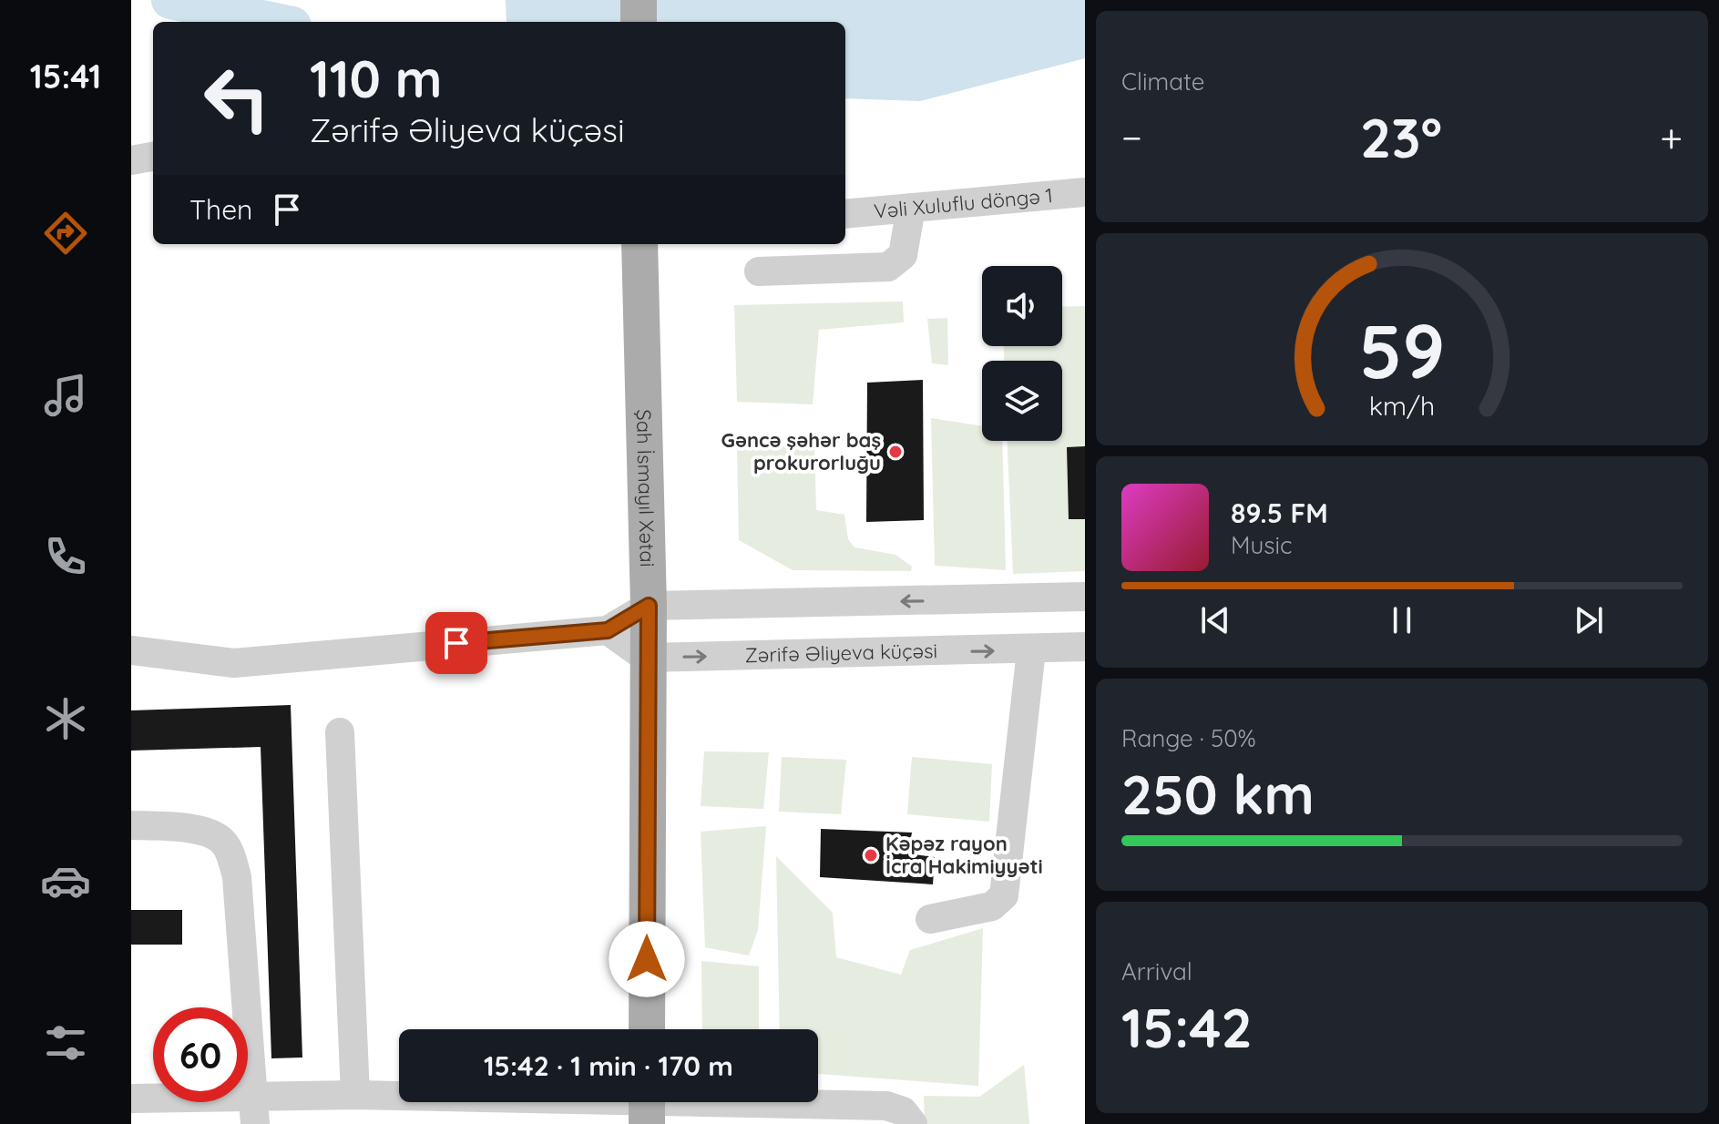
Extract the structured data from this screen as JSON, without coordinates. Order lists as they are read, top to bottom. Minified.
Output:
{"streets":{"main road":["Şah İsmayıl Xətai"],"street":["Vəli Xuluflu döngə 1","Zərifə Əliyeva küçəsi"]},"crossings":[["Şah İsmayıl Xətai","Zərifə Əliyeva küçəsi"]],"places":["Gəncə şəhər baş prokurorluğu","Kəpəz rayon İcra Hakimiyyəti"],"page":{"tabs":"15:41","tile":["Climate",["Range · 50%","250 km"],["Arrival","15:42"]],"turn":["110 m","Zərifə Əliyeva küçəsi"],"heat":["−","23°","+"],"then":"Then","song":["89.5 FM","Music"],"limit":"60","trip":"15:42 · 1 min · 170 m","gauge":["59","km/h"]}}
